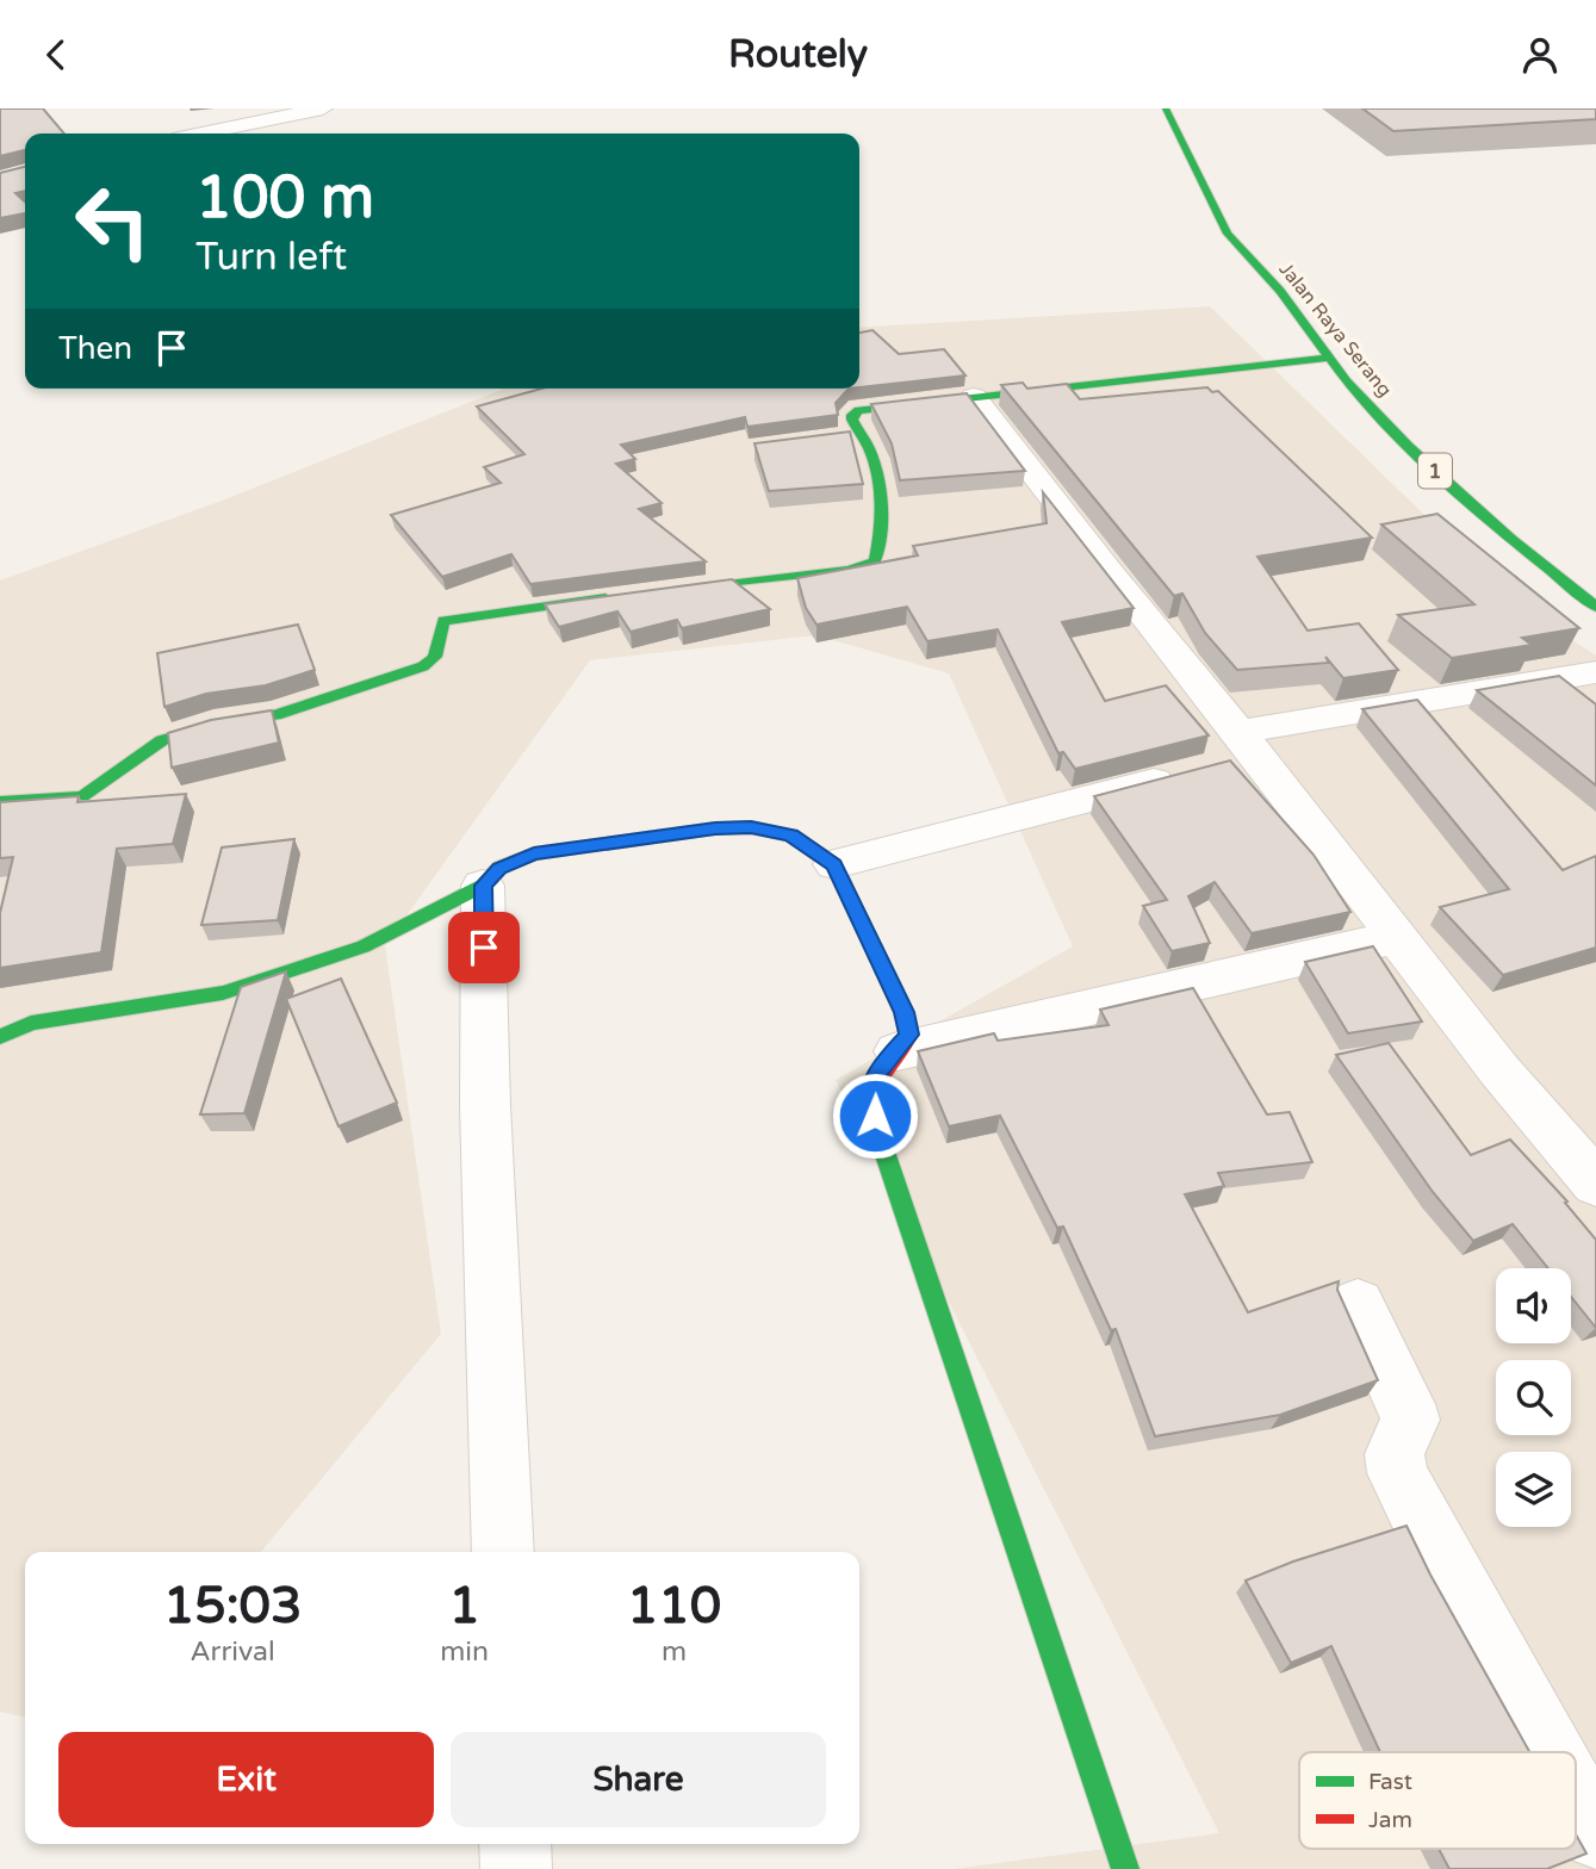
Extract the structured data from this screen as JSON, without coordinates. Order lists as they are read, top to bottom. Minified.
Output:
{"streets":{"main road":["Jalan Raya Serang","1"]},"legend":["Fast","Jam"],"page":{"header":"Routely","turn":["100 m","Turn left"],"then":"Then","eta":["15:03","Arrival","1","min","110","m"],"buttons":["Exit","Share"]}}
